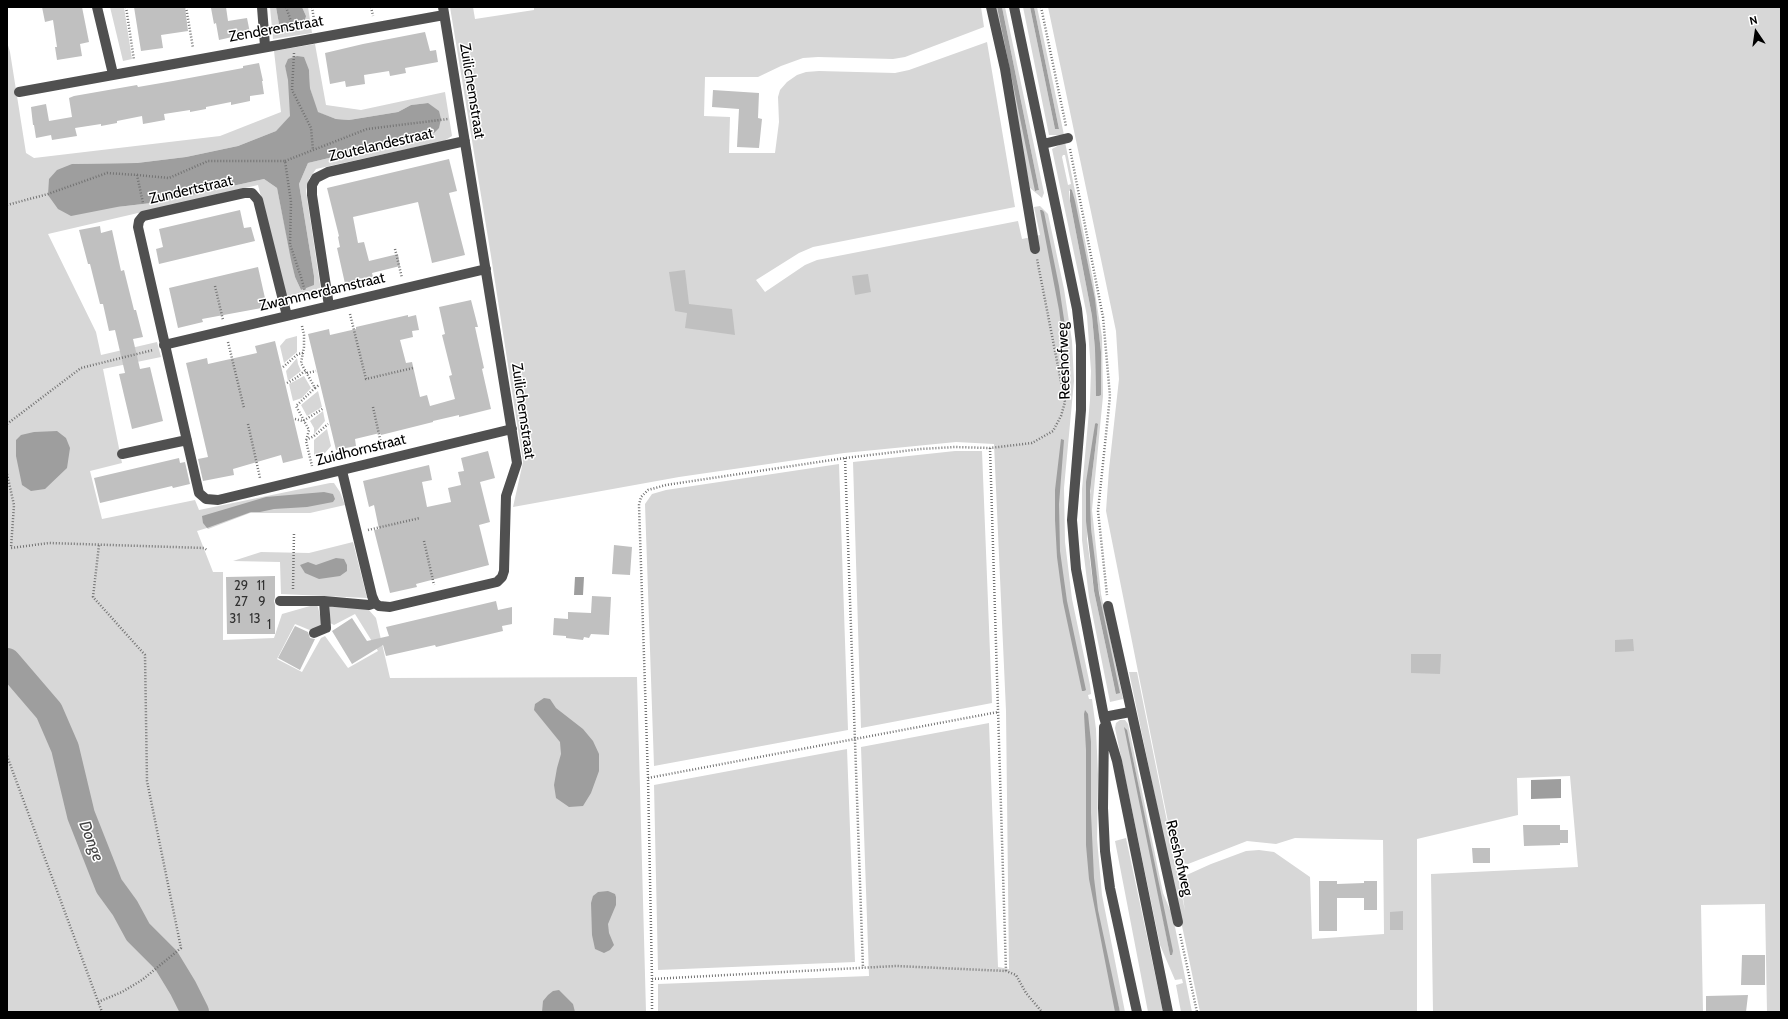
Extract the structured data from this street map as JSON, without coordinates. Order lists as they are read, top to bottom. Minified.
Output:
{"streets":{"street":["Zenderenstraat","Zuilichemstraat","Zoutelandestraat","Zundertstraat","Zwammerdamstraat","Reeshofweg","Zuidhornstraat"]},"crossings":[["Zenderenstraat","Zuilichemstraat"],["Zuilichemstraat","Zoutelandestraat"],["Zuilichemstraat","Zwammerdamstraat"],["Zuilichemstraat","Zuidhornstraat"],["Zoutelandestraat","Zwammerdamstraat"],["Zundertstraat","Zwammerdamstraat"],["Zundertstraat","Zuidhornstraat"]],"water":["Donge"],"house_numbers":["29","11","27","9","31","13","1"],"north":"top"}
